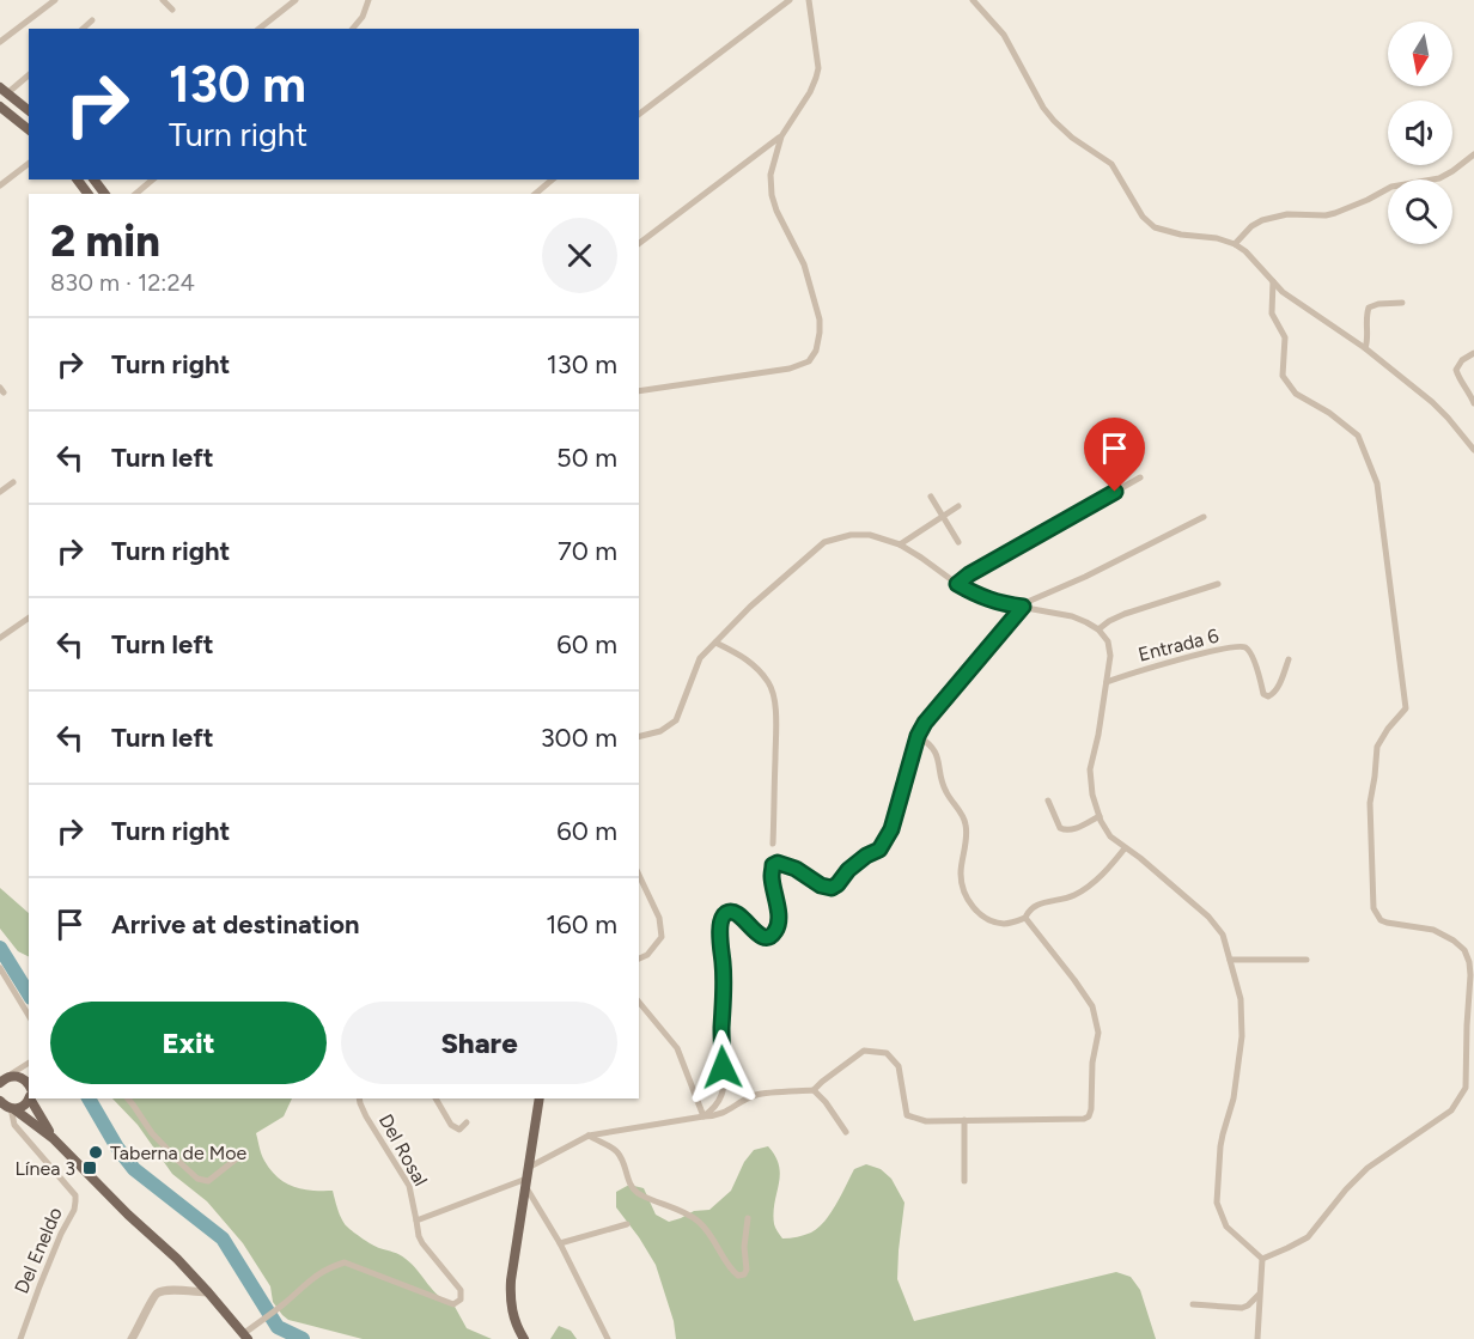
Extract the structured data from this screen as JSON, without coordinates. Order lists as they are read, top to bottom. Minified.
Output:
{"streets":{"street":["Entrada 6","Del Rosal","Del Eneldo"]},"places":{"other":["Taberna de Moe"],"transit":["Línea 3"]},"north":"bottom","page":{"turn":["130 m","Turn right"],"heading":["2 min","830 m · 12:24"],"list":[{"name":"Turn right","value":"130 m"},{"name":"Turn left","value":"50 m"},{"name":"Turn right","value":"70 m"},{"name":"Turn left","value":"60 m"},{"name":"Turn left","value":"300 m"},{"name":"Turn right","value":"60 m"},{"name":"Arrive at destination","value":"160 m"}],"buttons":["Exit","Share"]}}
